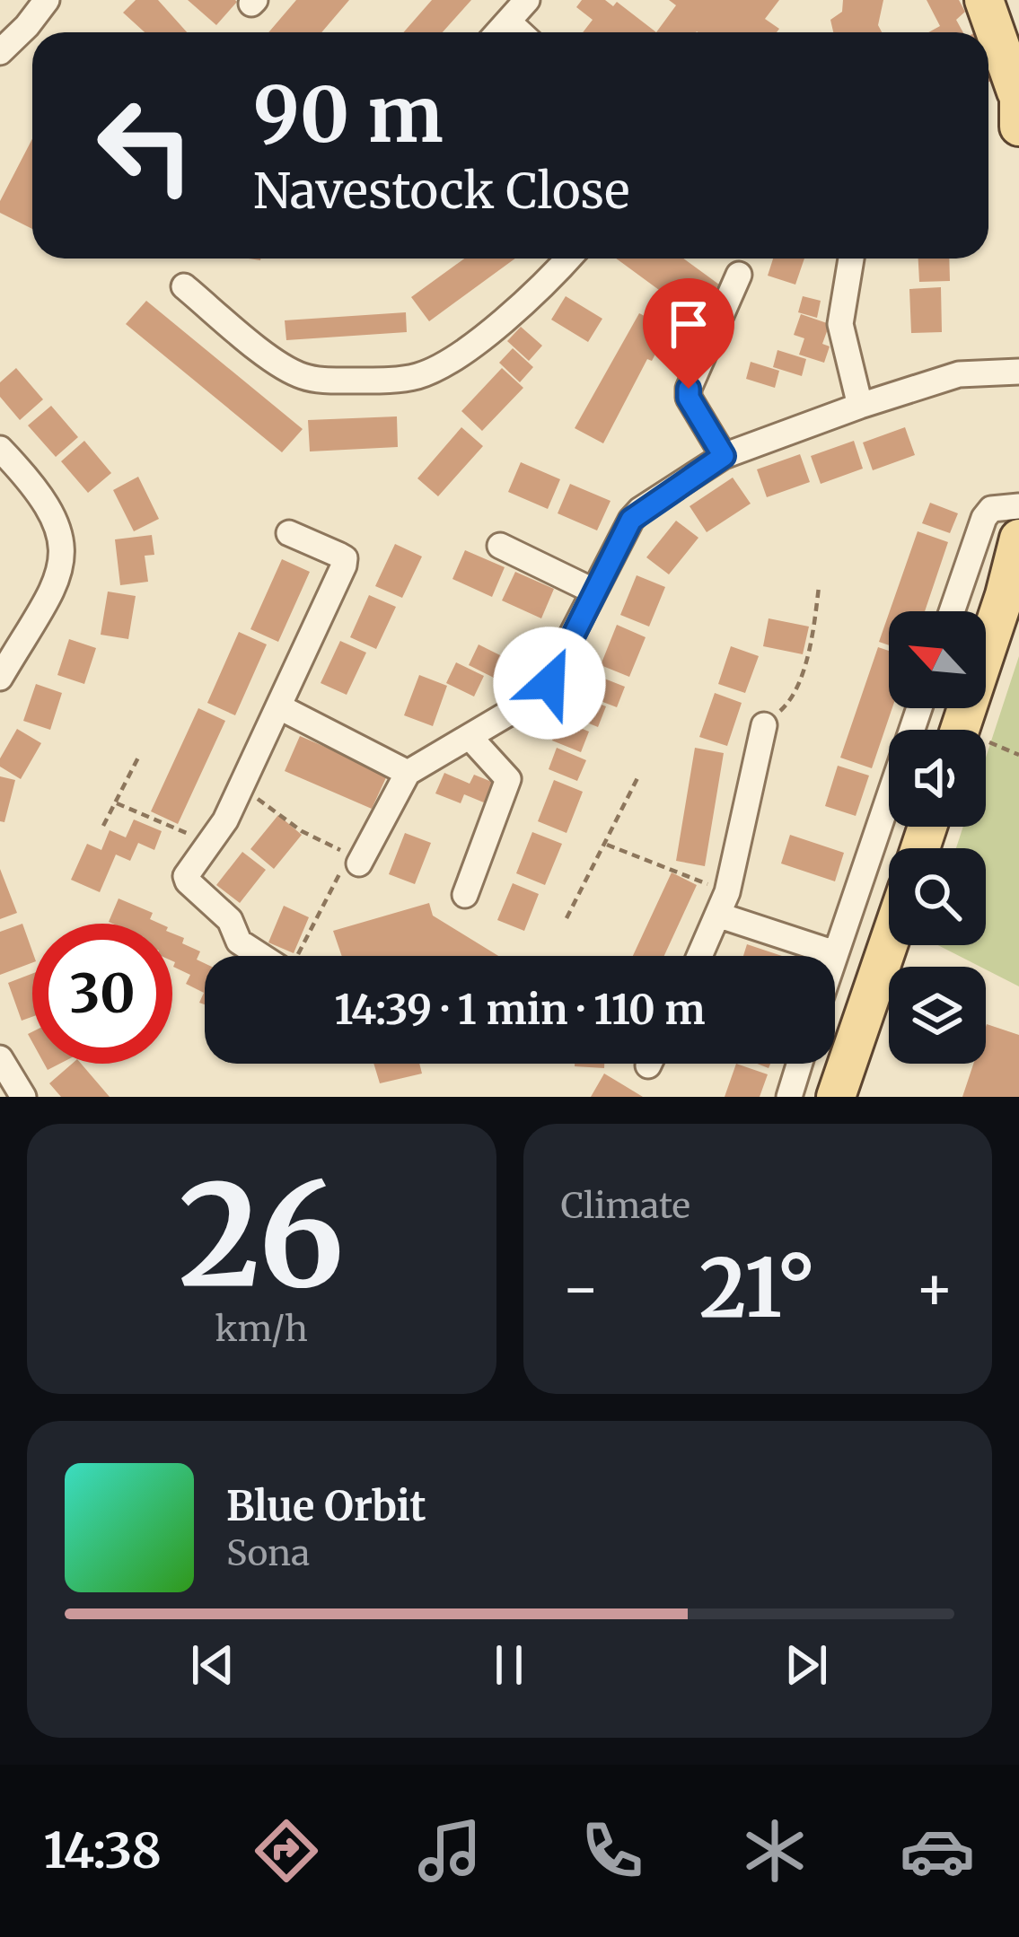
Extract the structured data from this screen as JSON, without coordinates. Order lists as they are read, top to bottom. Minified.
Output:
{"north":"top left","page":{"turn":["90 m","Navestock Close"],"limit":"30","trip":"14:39 · 1 min · 110 m","tile":[["26","km/h"],"Climate"],"heat":["−","21°","+"],"song":["Blue Orbit","Sona"],"tabs":"14:38"}}
